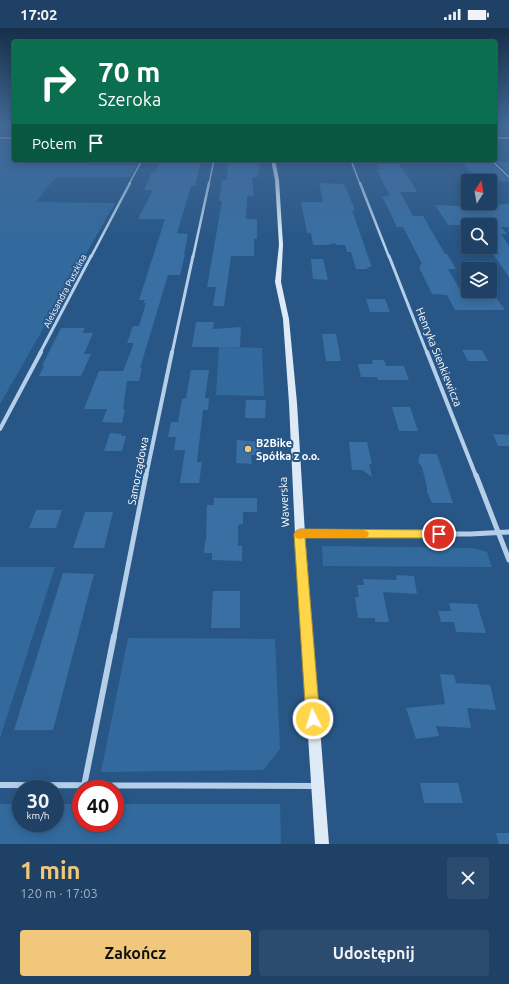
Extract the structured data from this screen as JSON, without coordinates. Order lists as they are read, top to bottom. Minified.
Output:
{"streets":{"street":["Aleksandra Puszkina","Henryka Sienkiewicza","Samorządowa","Wawerska"]},"places":["B2Bike Spółka z o.o."],"north":"top","page":{"status":"17:02","turn":["70 m","Szeroka"],"then":"Potem","speed":"30 km/h","limit":"40","heading":["1 min","120 m · 17:03"],"buttons":["Zakończ","Udostępnij"]}}
